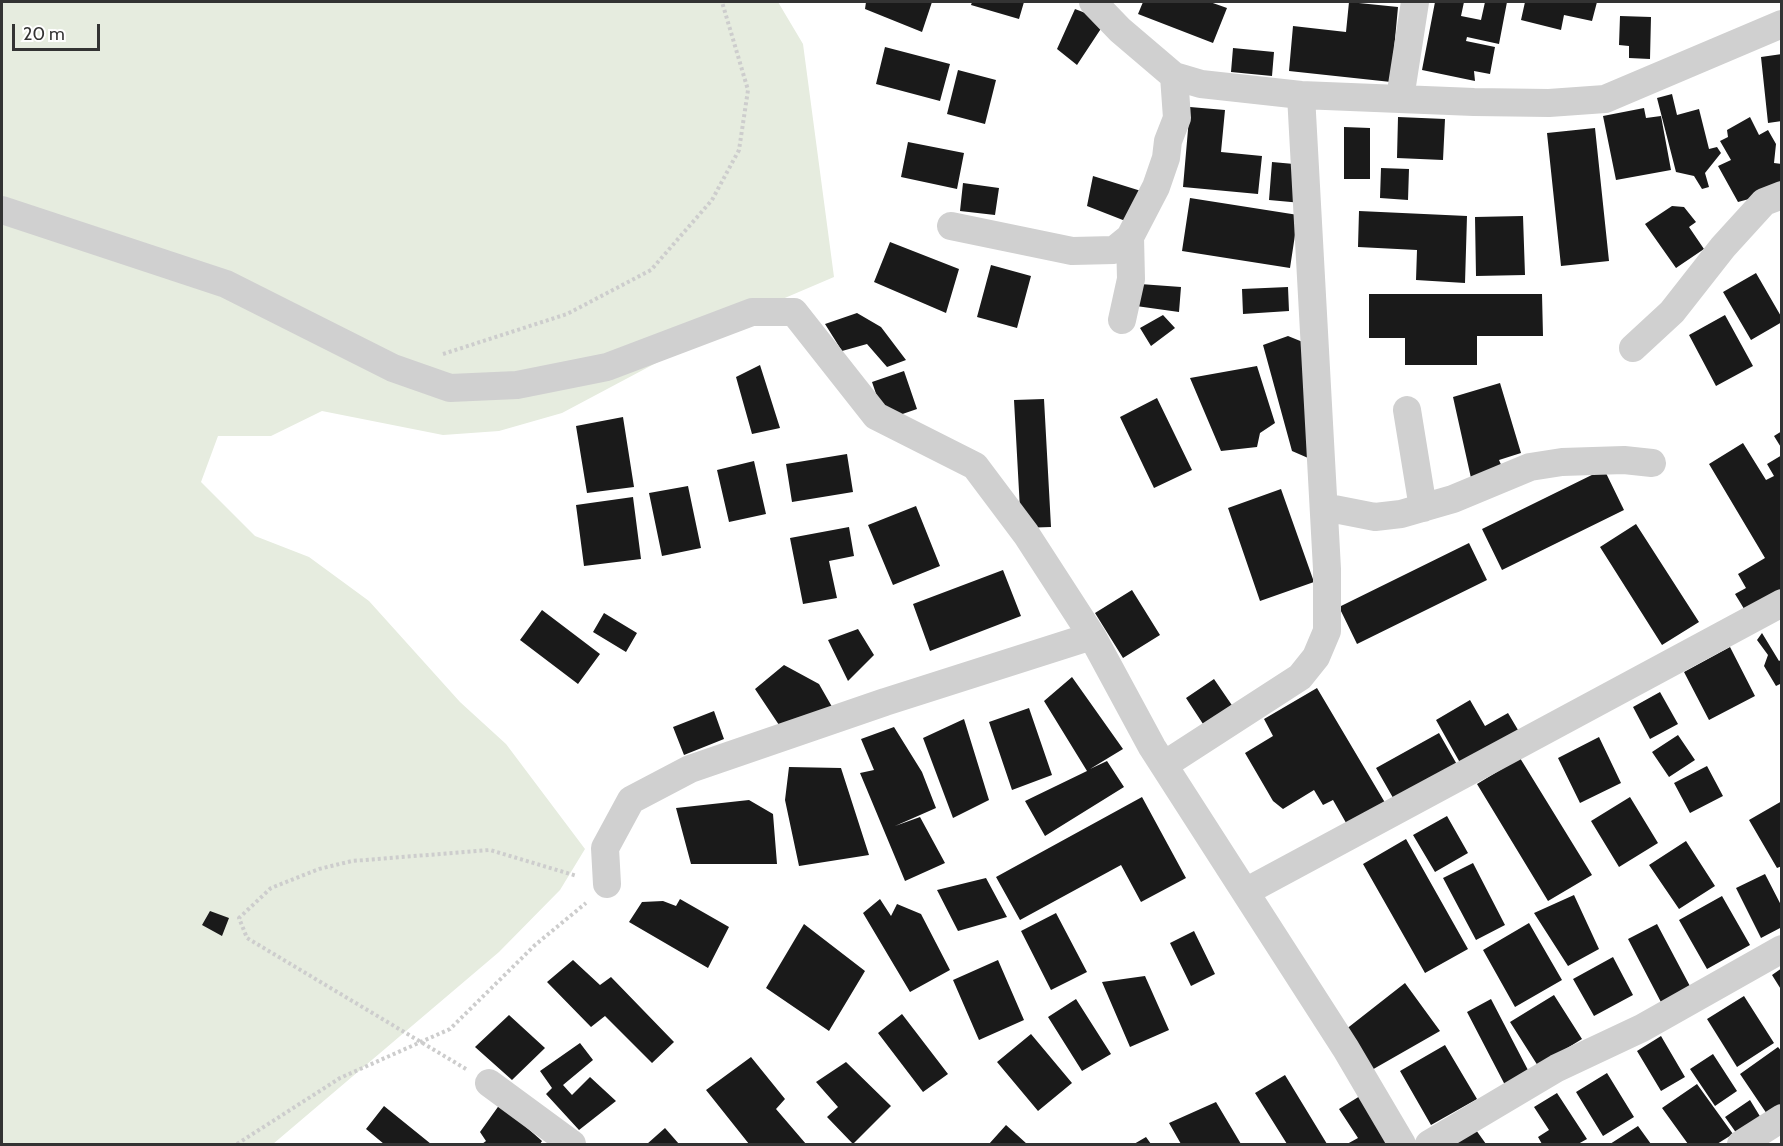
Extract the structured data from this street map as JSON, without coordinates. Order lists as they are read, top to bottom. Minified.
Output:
{"scale_bar":"20 m"}
